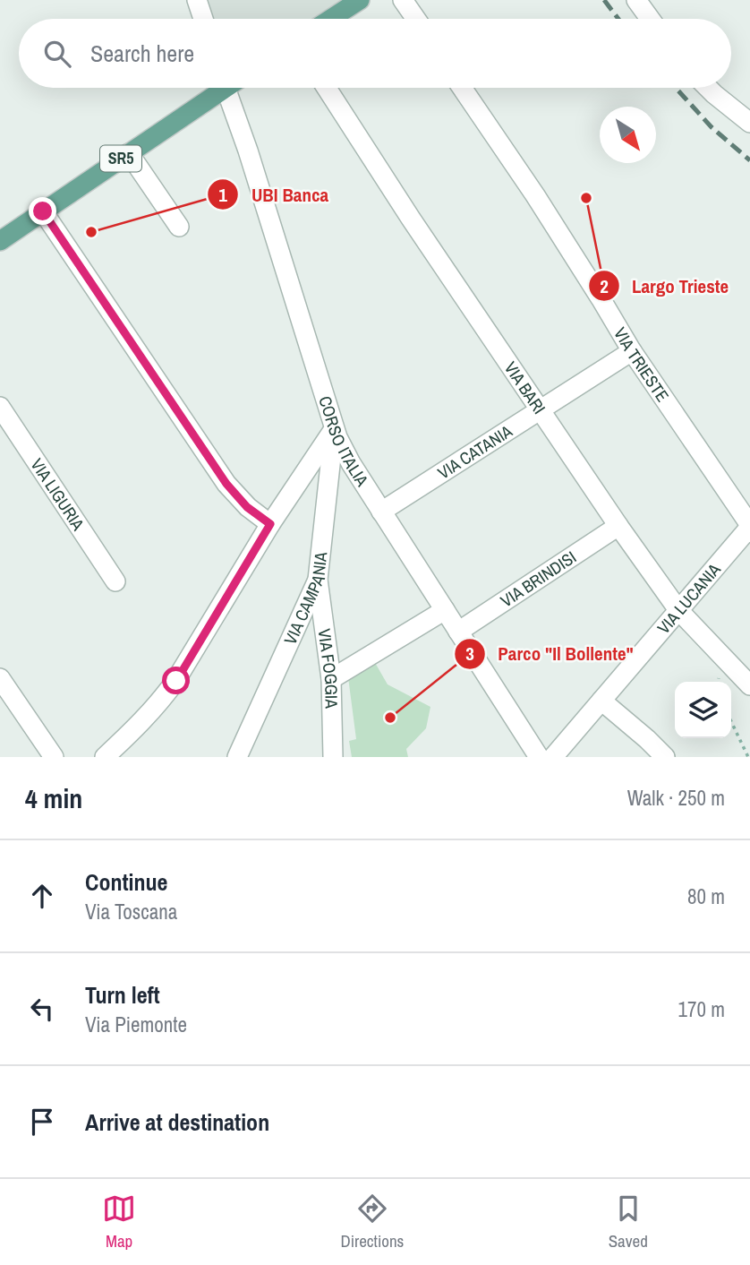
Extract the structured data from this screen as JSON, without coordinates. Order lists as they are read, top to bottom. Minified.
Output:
{"streets":{"main road":["SR5"],"street":["VIA TRIESTE","VIA BARI","CORSO ITALIA","VIA CATANIA","VIA LIGURIA","VIA BRINDISI","VIA CAMPANIA","VIA LUCANIA","VIA FOGGIA"]},"crossings":[["VIA TRIESTE","VIA CATANIA"],["VIA TRIESTE","VIA LUCANIA"],["VIA BARI","VIA CATANIA"],["VIA BARI","VIA BRINDISI"],["VIA BARI","VIA LUCANIA"],["CORSO ITALIA","VIA CATANIA"],["CORSO ITALIA","VIA BRINDISI"],["CORSO ITALIA","VIA CAMPANIA"],["VIA CAMPANIA","VIA FOGGIA"]],"places":["Largo Trieste","UBI Banca","Parco \"Il Bollente\""],"north":"bottom right","page":{"search":"Search here","heading":["4 min","Walk · 250 m"],"list":[["Continue","Via Toscana","80 m"],["Turn left","Via Piemonte","170 m"],"Arrive at destination"],"nav":["Map","Directions","Saved"]}}
